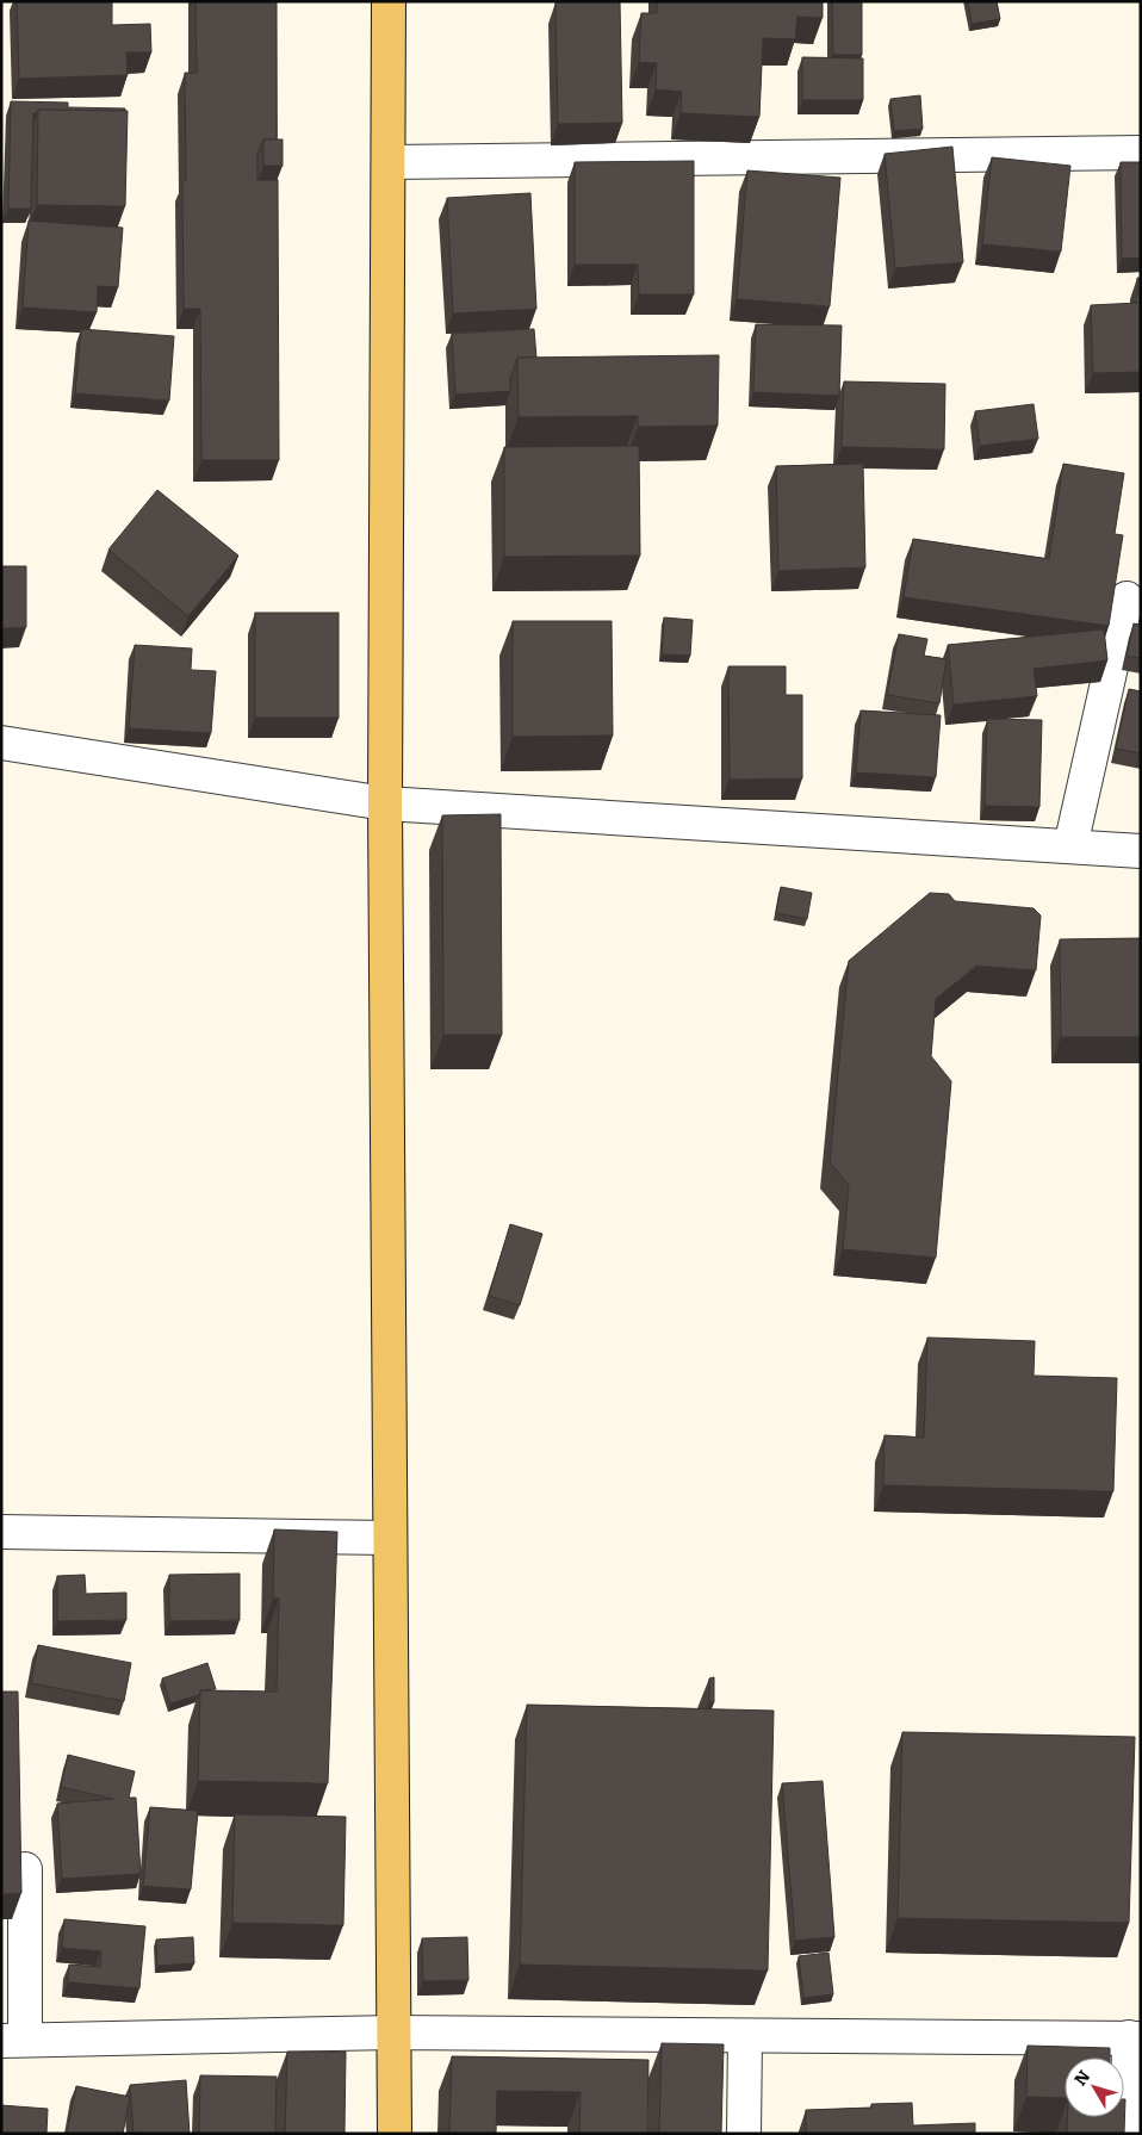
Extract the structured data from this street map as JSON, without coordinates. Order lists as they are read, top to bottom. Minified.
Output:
{"north":"top left"}
